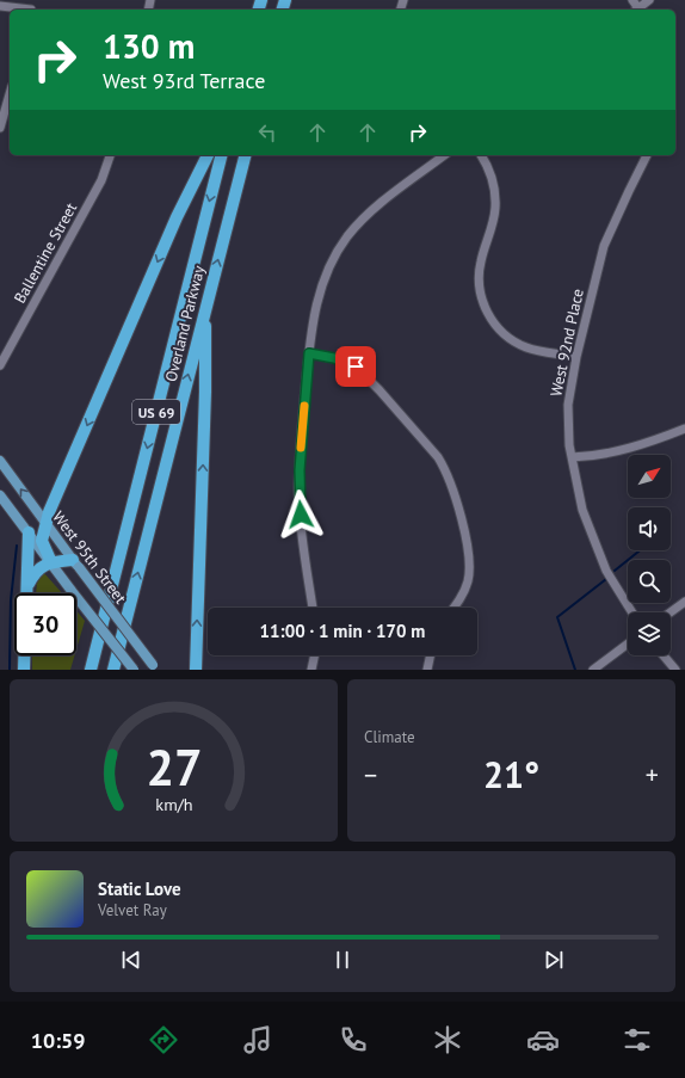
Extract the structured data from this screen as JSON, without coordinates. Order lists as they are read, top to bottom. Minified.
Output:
{"streets":{"highway":["Overland Parkway","US 69"],"main road":["West 95th Street"],"street":["Ballentine Street","West 92nd Place"]},"north":"top right","page":{"turn":["130 m","West 93rd Terrace"],"limit":"30","trip":"11:00 · 1 min · 170 m","tile":"Climate","heat":["−","21°","+"],"song":["Static Love","Velvet Ray"],"tabs":"10:59","gauge":["27","km/h"]}}
